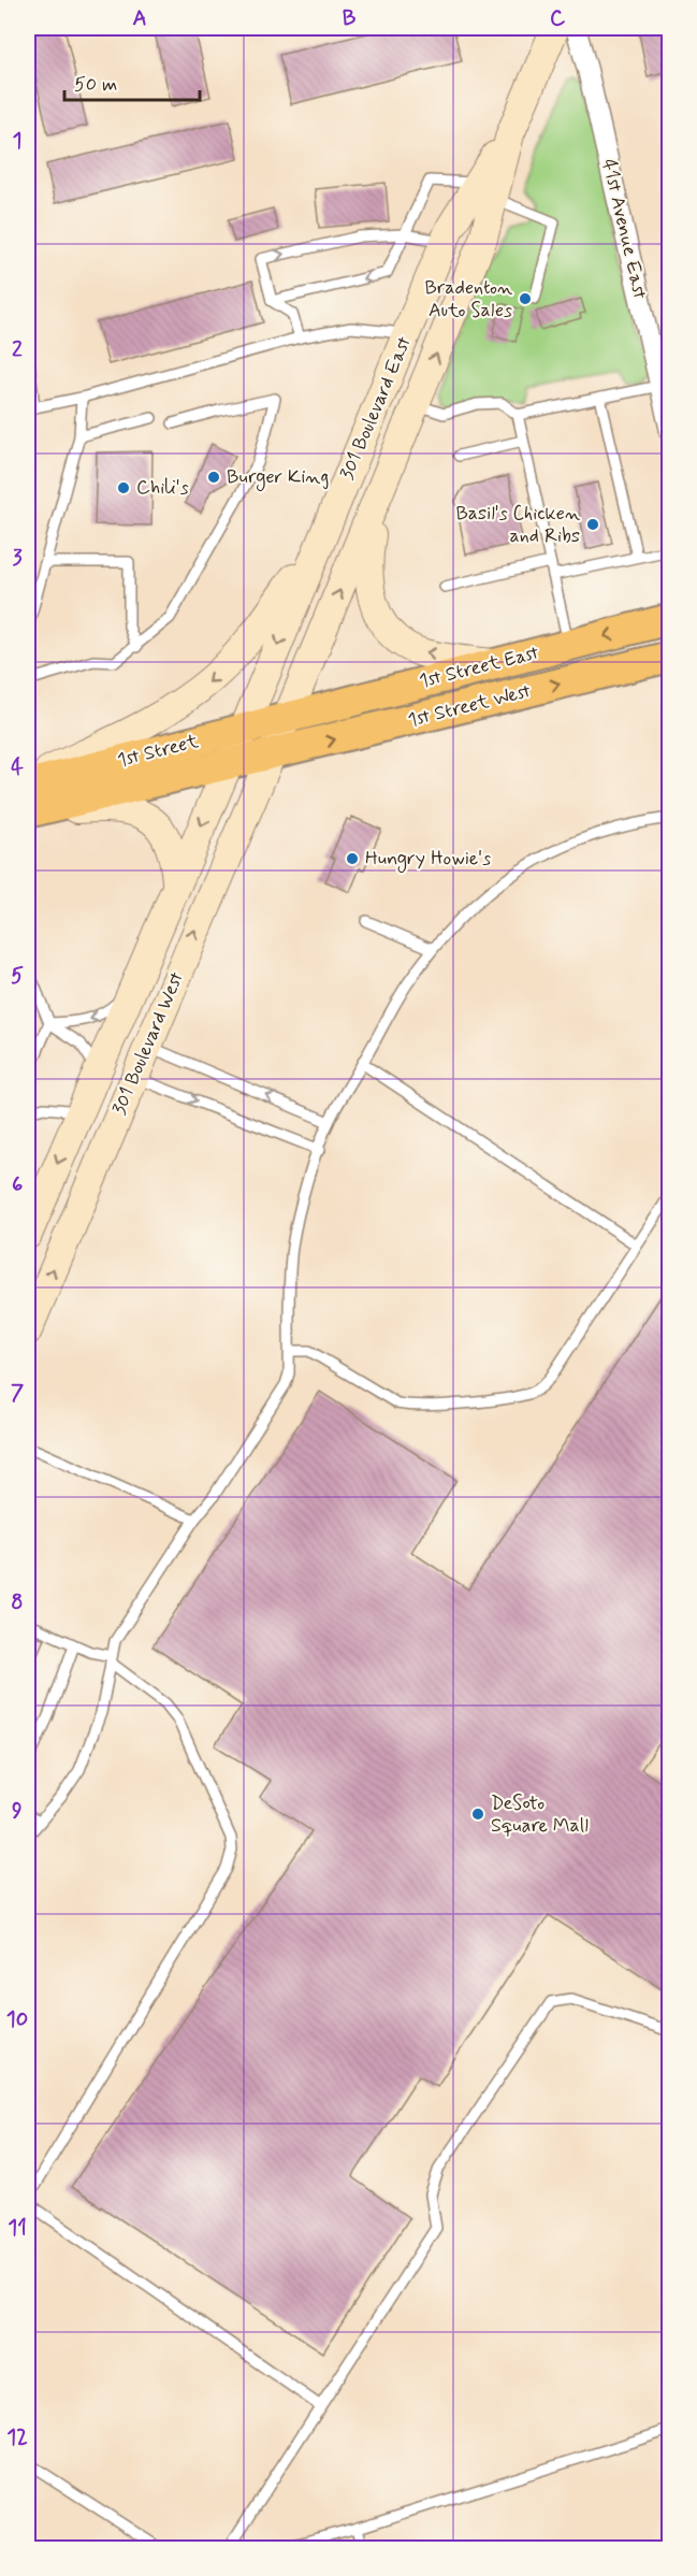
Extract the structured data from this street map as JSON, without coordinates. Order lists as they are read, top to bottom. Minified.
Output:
{"streets":{"main road":["301 Boulevard East","1st Street East","1st Street West","1st Street","301 Boulevard West"],"street":["41st Avenue East"]},"crossings":[["301 Boulevard East","1st Street East"],["301 Boulevard East","1st Street West"],["301 Boulevard East","1st Street"],["301 Boulevard East","301 Boulevard West"],["1st Street East","1st Street"],["1st Street West","1st Street"],["1st Street West","301 Boulevard West"],["1st Street","301 Boulevard West"]],"one_way":["1st Street West"],"places":["Bradenton Auto Sales","Burger King","Chili's","Basil's Chicken and Ribs","Hungry Howie's","DeSoto Square Mall"],"scale_bar":"50 m","grid":{"columns":["A","B","C"],"rows":["1","2","3","4","5","6","7","8","9","10","11","12"]}}
